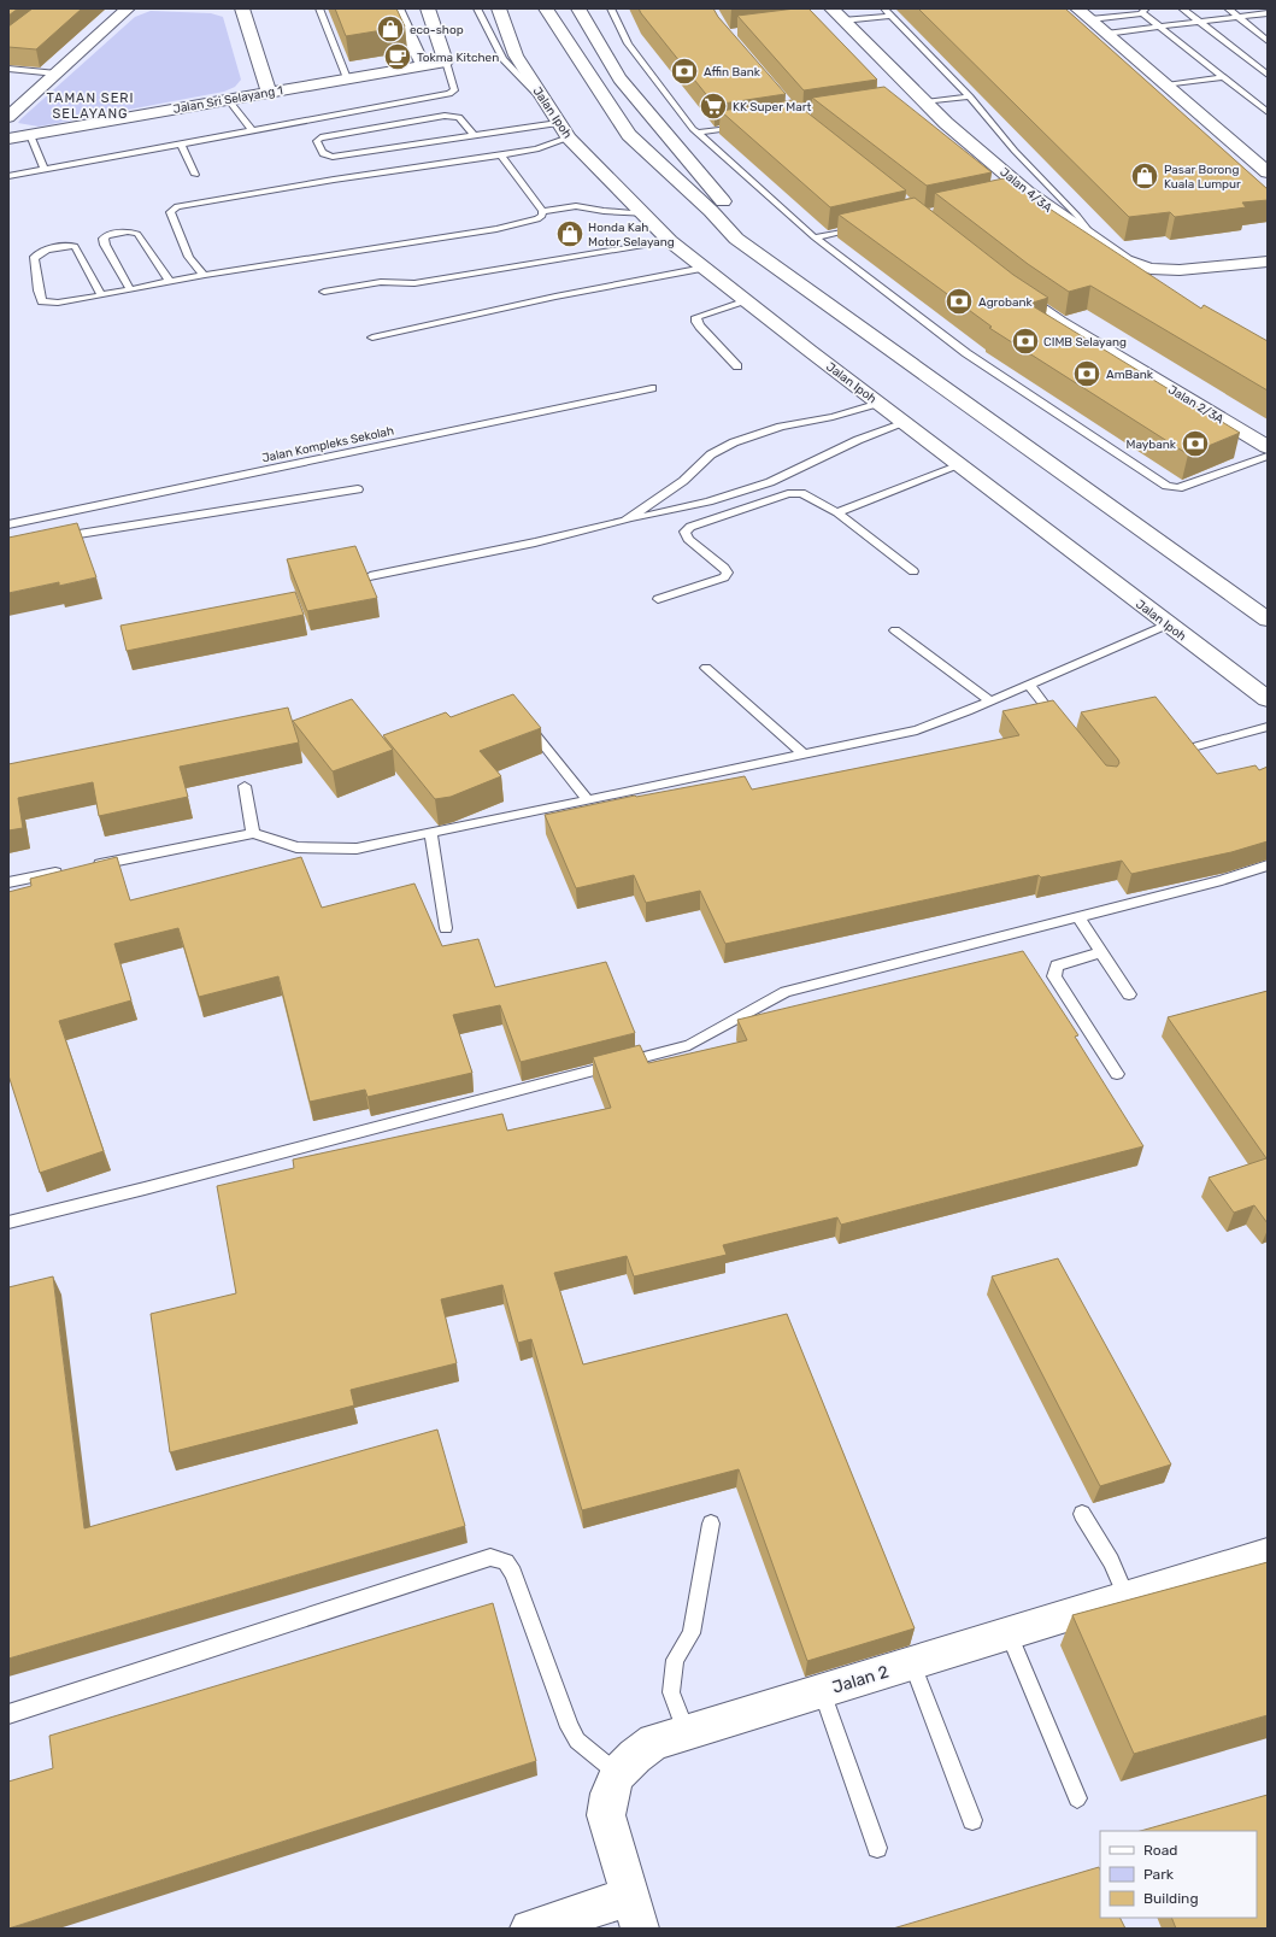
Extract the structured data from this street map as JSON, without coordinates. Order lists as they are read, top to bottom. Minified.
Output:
{"streets":{"main road":["Jalan Sri Selayang 1","Jalan Ipoh","Jalan 4/3A","Jalan 2/3A","Jalan 2"],"lane":["Jalan Kompleks Sekolah"]},"districts":["TAMAN SERI SELAYANG"],"places":{"shop":["eco-shop","Pasar Borong Kuala Lumpur","Honda Kah Motor Selayang"],"cafe":["Tokma Kitchen"],"bank":["Affin Bank","Agrobank","CIMB Selayang","AmBank","Maybank"],"supermarket":["KK Super Mart"]},"legend":["Road","Park","Building"]}
